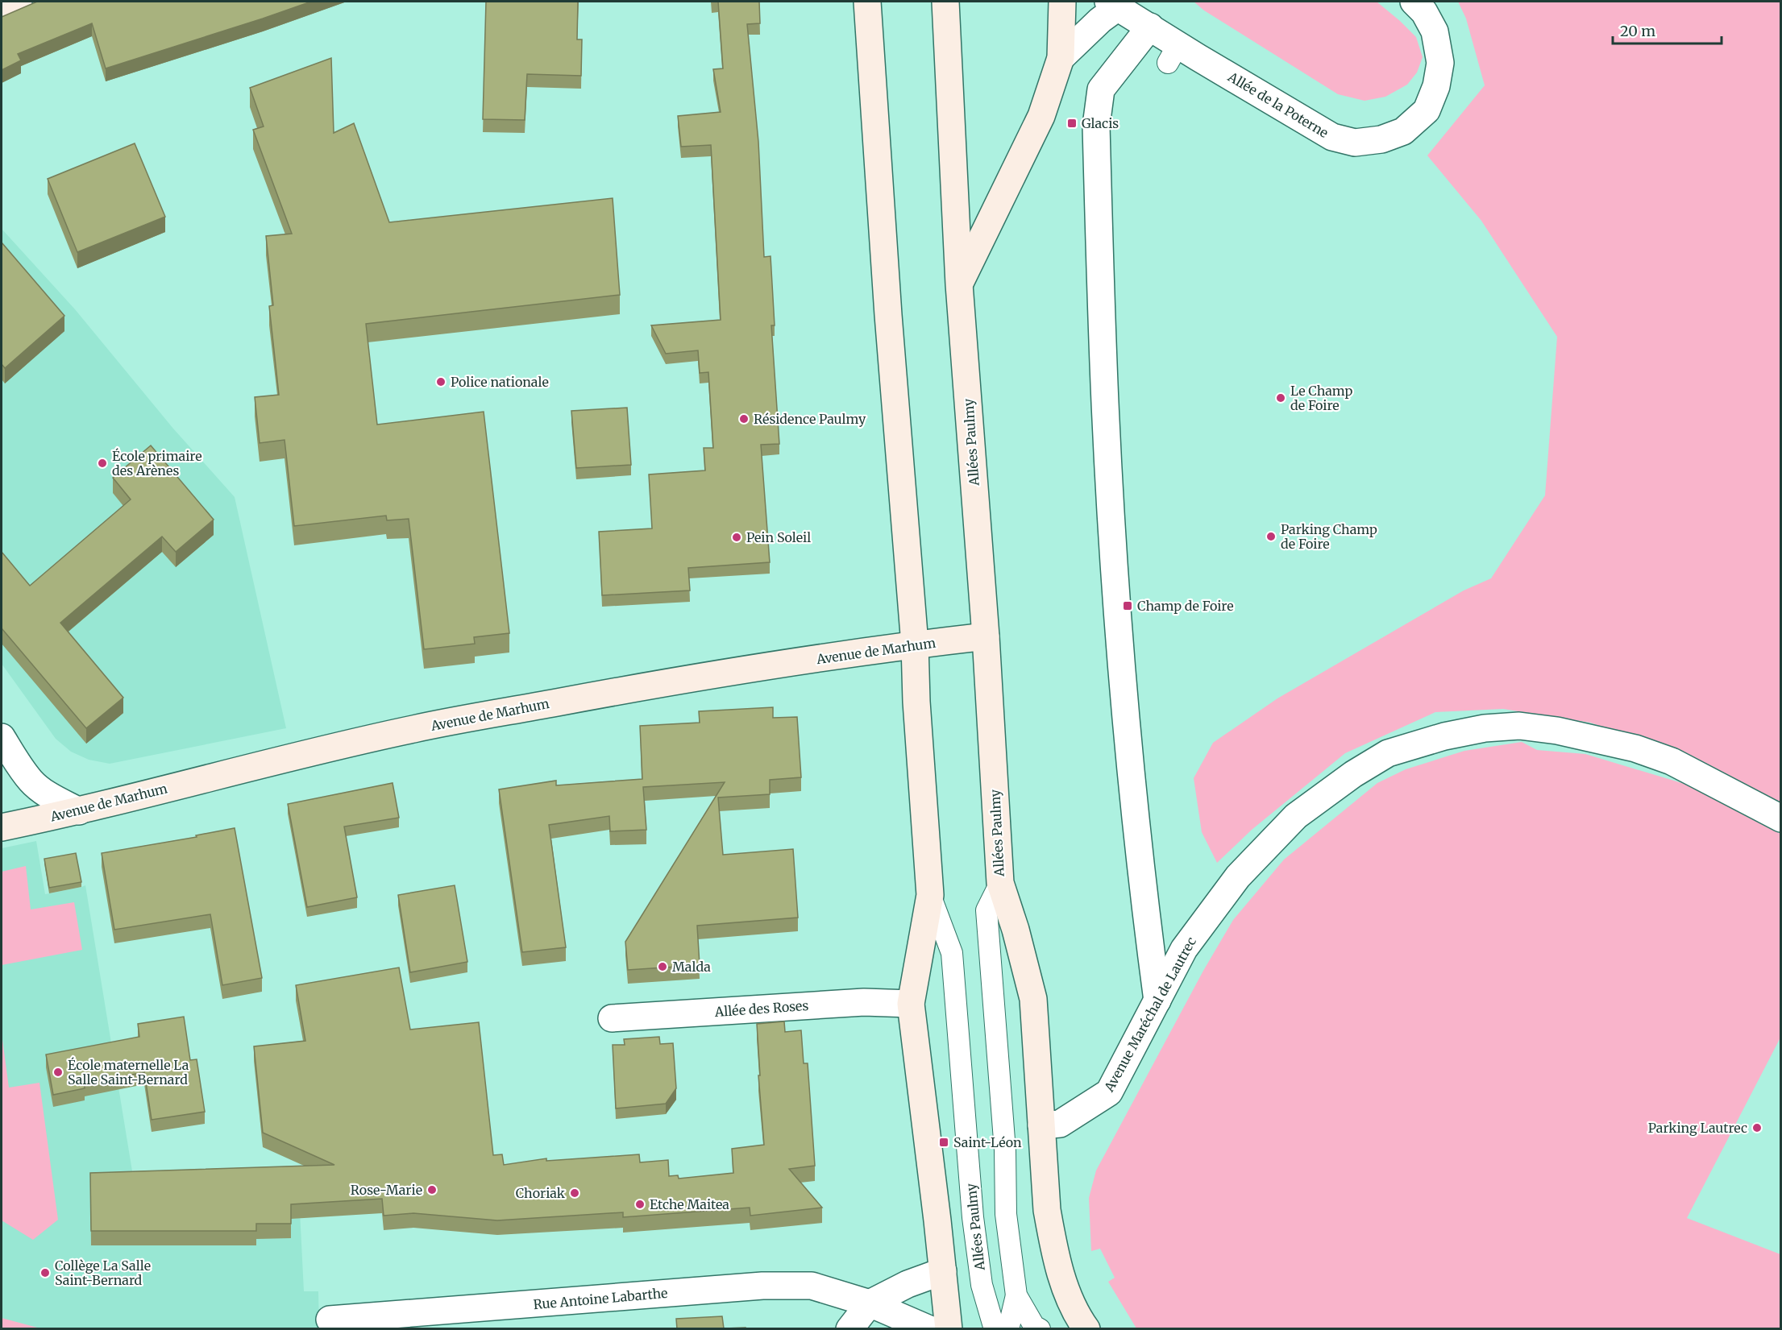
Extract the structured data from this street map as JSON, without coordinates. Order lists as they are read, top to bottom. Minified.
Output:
{"streets":{"main road":["Allées Paulmy","Avenue de Marhum"],"street":["Allée de la Poterne","Allée des Roses","Avenue Maréchal de Lautrec","Rue Antoine Labarthe"]},"crossings":[["Allées Paulmy","Avenue de Marhum"],["Allées Paulmy","Avenue Maréchal de Lautrec"]],"places":{"transit":["Glacis","Champ de Foire","Saint-Léon"],"other":["Police nationale","Le Champ de Foire","Résidence Paulmy","École primaire des Arènes","Parking Champ de Foire","Pein Soleil","Malda","École maternelle La Salle Saint-Bernard","Parking Lautrec","Rose-Marie","Choriak","Etche Maitea","Collège La Salle Saint-Bernard"]},"scale_bar":"20 m"}
